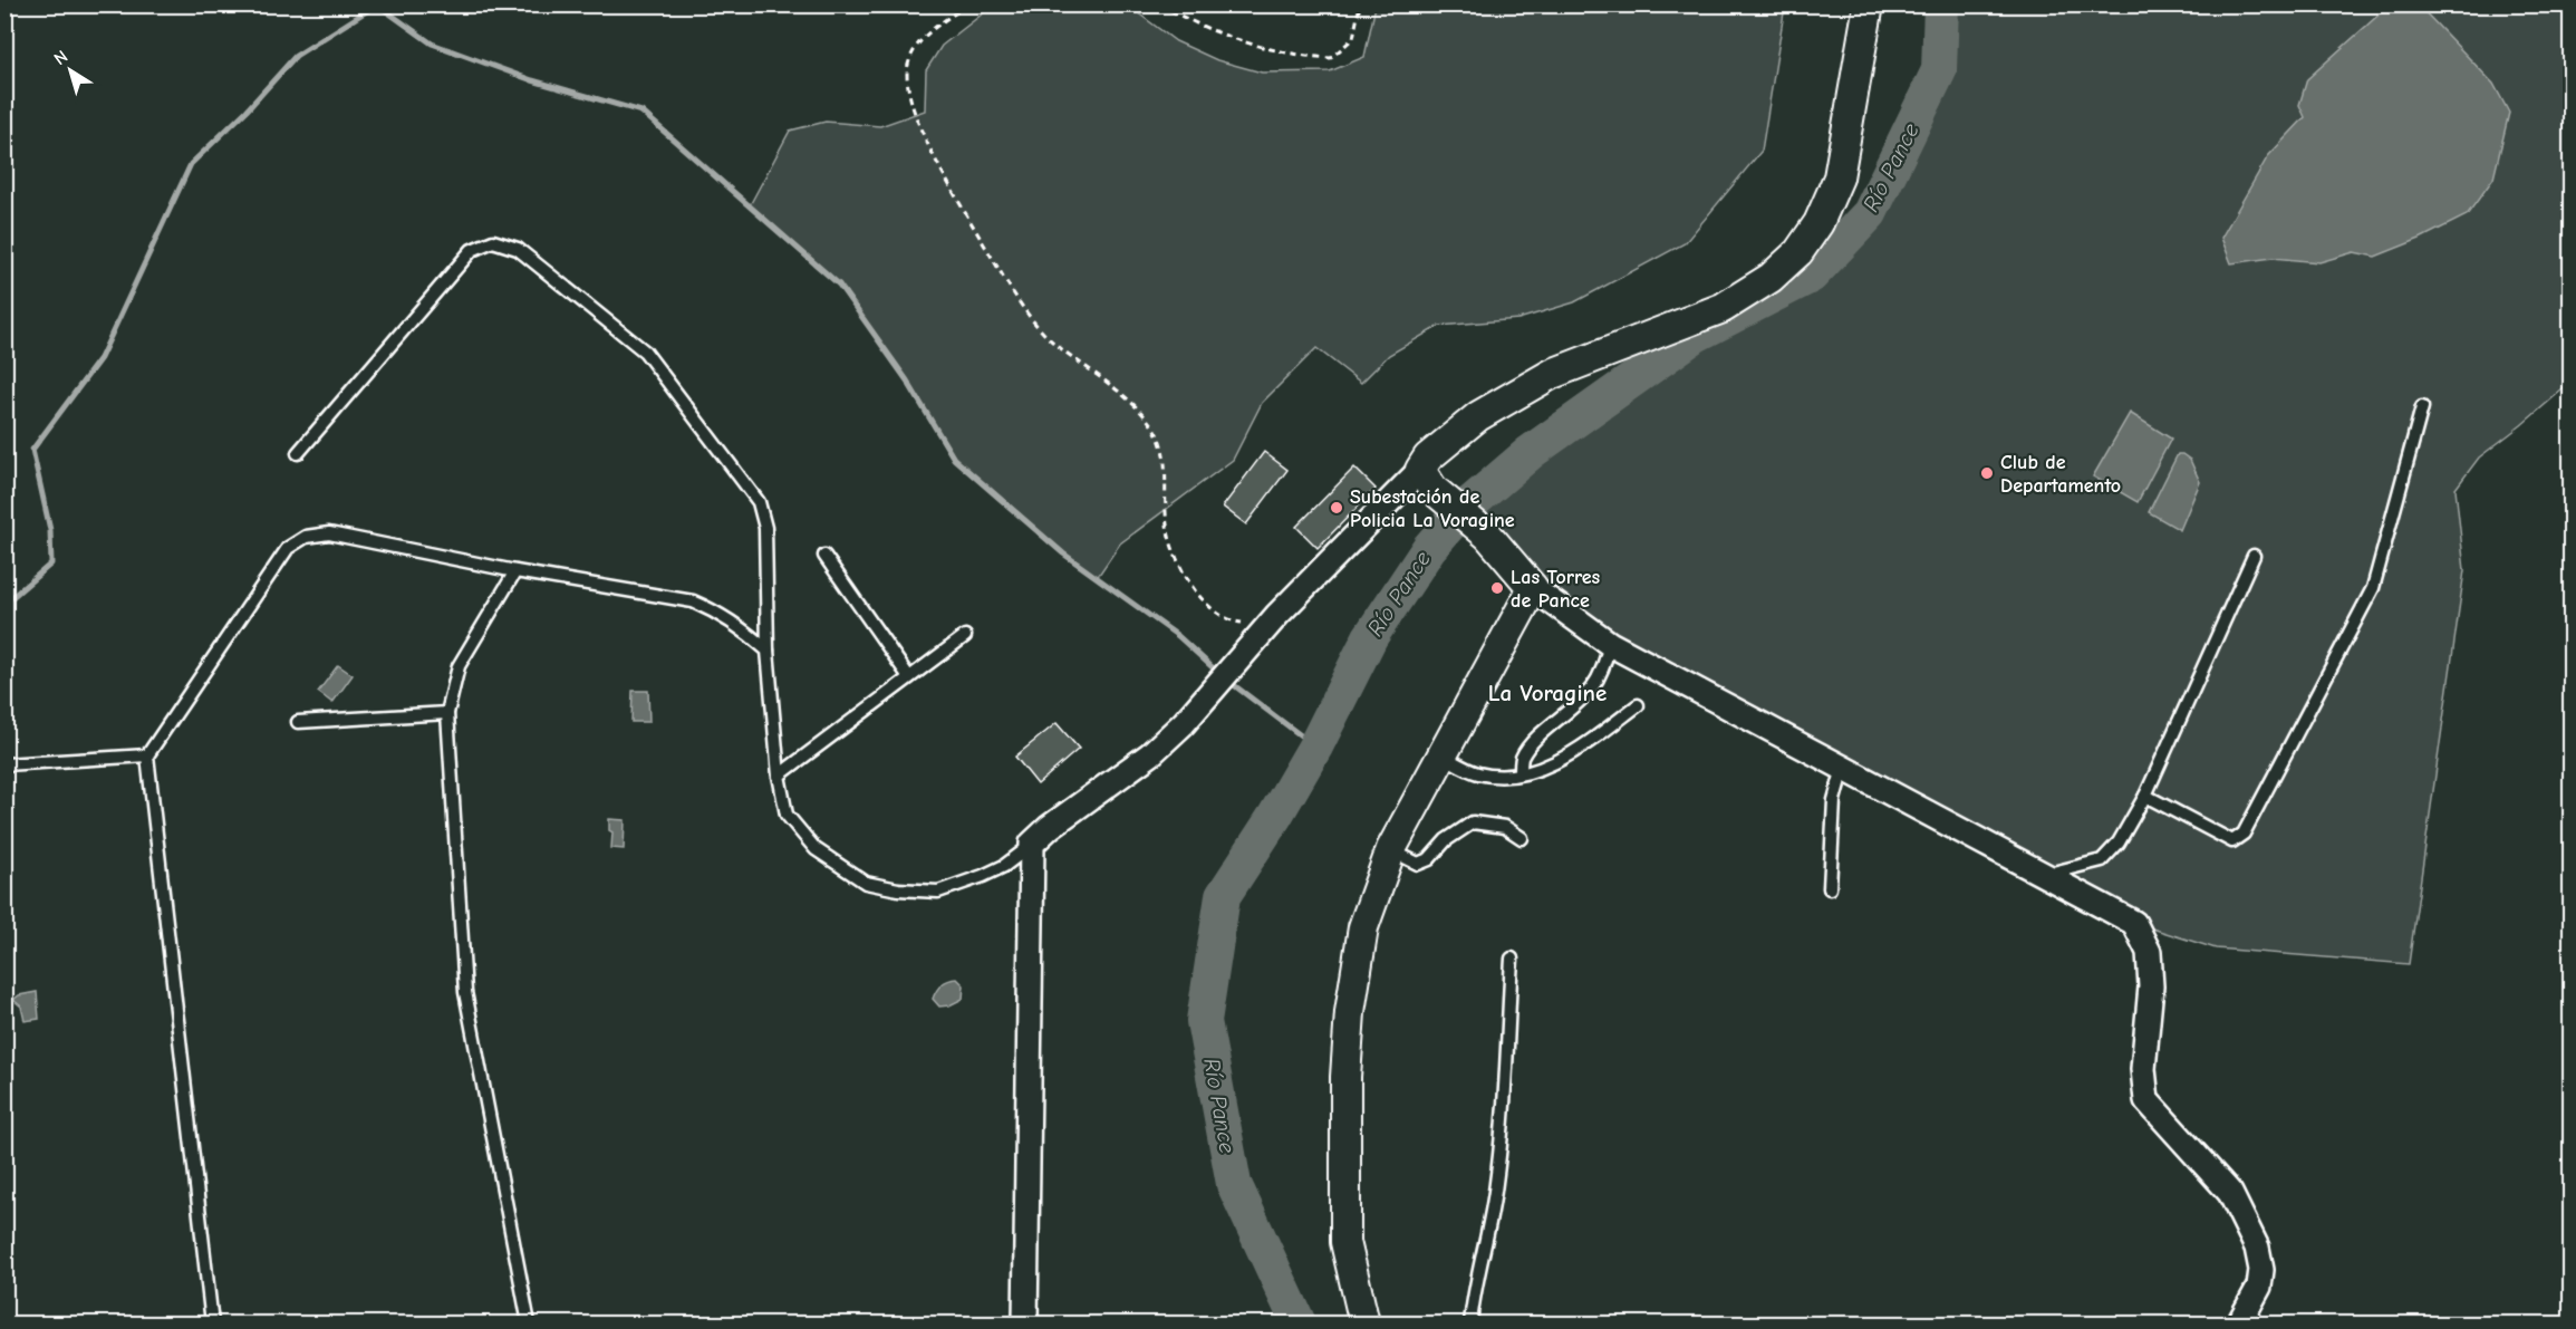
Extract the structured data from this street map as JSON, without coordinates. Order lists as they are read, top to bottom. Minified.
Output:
{"districts":["La Voragine"],"water":["Río Pance"],"places":["Club de Departamento","Subestación de Policia La Voragine","Las Torres de Pance"],"north":"top left"}
